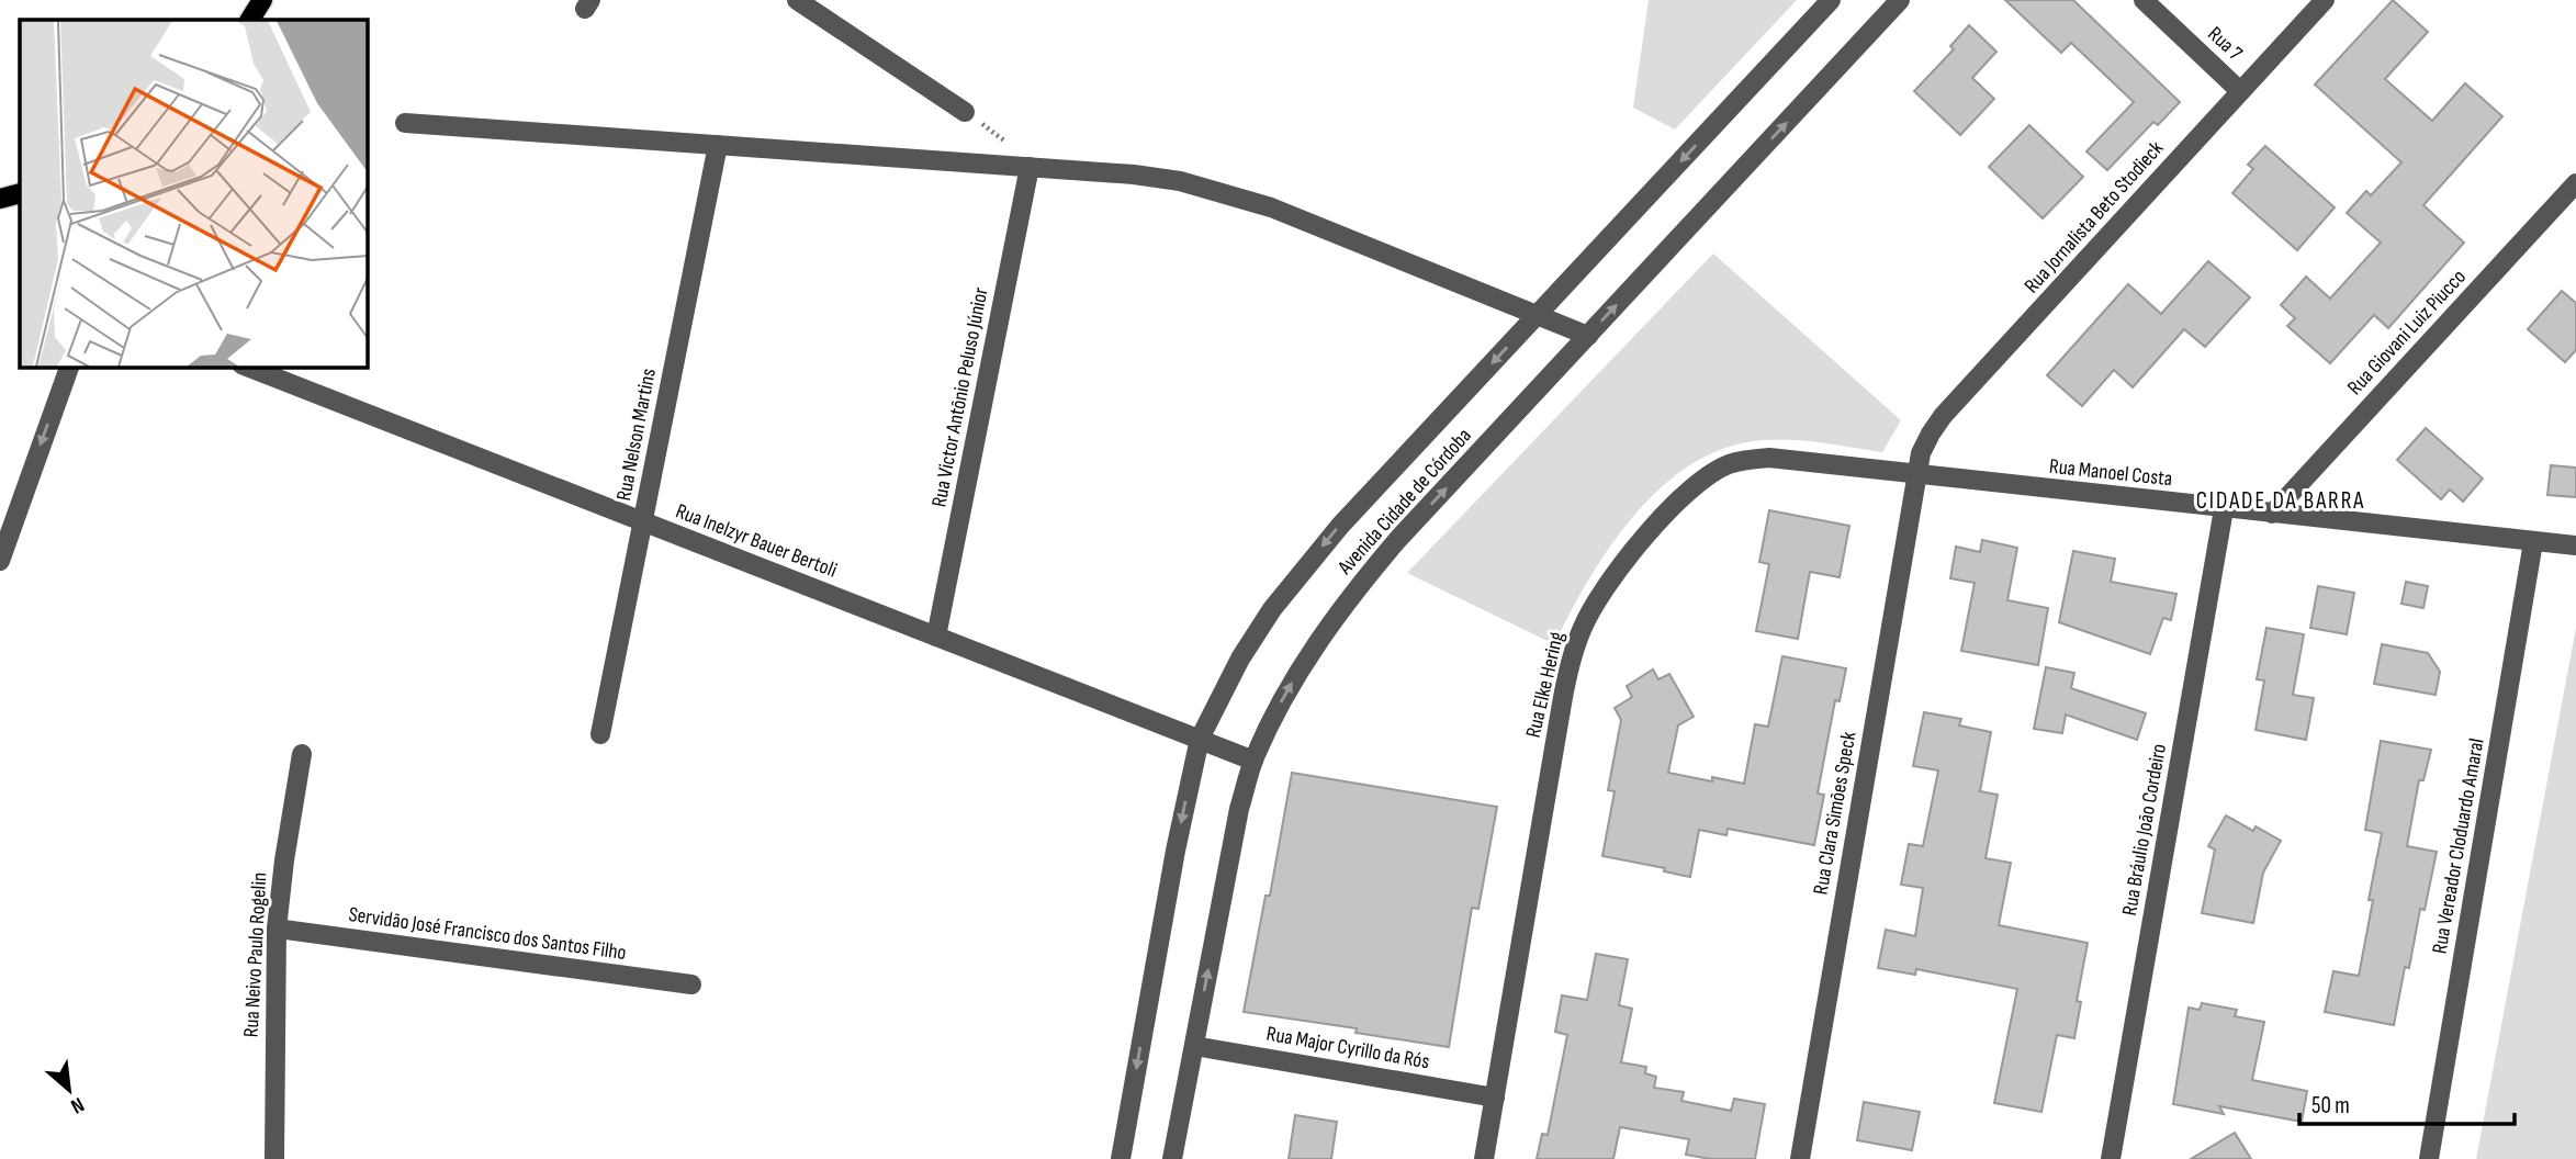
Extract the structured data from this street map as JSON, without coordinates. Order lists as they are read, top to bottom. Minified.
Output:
{"streets":{"street":["Rua 7","Rua Jornalista Beto Stodieck","Rua Giovani Luiz Piucco","Rua Victor Antônio Peluso Júnior","Rua Nelson Martins","Rua Manoel Costa","Avenida Cidade de Córdoba","Rua Inelzyr Bauer Bertoli","Rua Elke Hering","Rua Clara Simões Speck","Rua Bráulio João Cordeiro","Rua Vereador Cloduardo Amaral","Servidão José Francisco dos Santos Filho","Rua Neivo Paulo Rogelin","Rua Major Cyrillo da Rós"]},"crossings":[["Rua 7","Rua Jornalista Beto Stodieck"],["Rua Jornalista Beto Stodieck","Rua Manoel Costa"],["Rua Jornalista Beto Stodieck","Rua Elke Hering"],["Rua Jornalista Beto Stodieck","Rua Clara Simões Speck"],["Rua Giovani Luiz Piucco","Rua Manoel Costa"],["Rua Victor Antônio Peluso Júnior","Rua Inelzyr Bauer Bertoli"],["Rua Nelson Martins","Rua Inelzyr Bauer Bertoli"],["Rua Manoel Costa","Rua Elke Hering"],["Rua Manoel Costa","Rua Clara Simões Speck"],["Rua Manoel Costa","Rua Bráulio João Cordeiro"],["Rua Manoel Costa","Rua Vereador Cloduardo Amaral"],["Avenida Cidade de Córdoba","Rua Inelzyr Bauer Bertoli"],["Avenida Cidade de Córdoba","Rua Major Cyrillo da Rós"],["Rua Elke Hering","Rua Clara Simões Speck"],["Rua Elke Hering","Rua Major Cyrillo da Rós"],["Servidão José Francisco dos Santos Filho","Rua Neivo Paulo Rogelin"]],"districts":["CIDADE DA BARRA"],"scale_bar":"50 m","north":"bottom right"}
